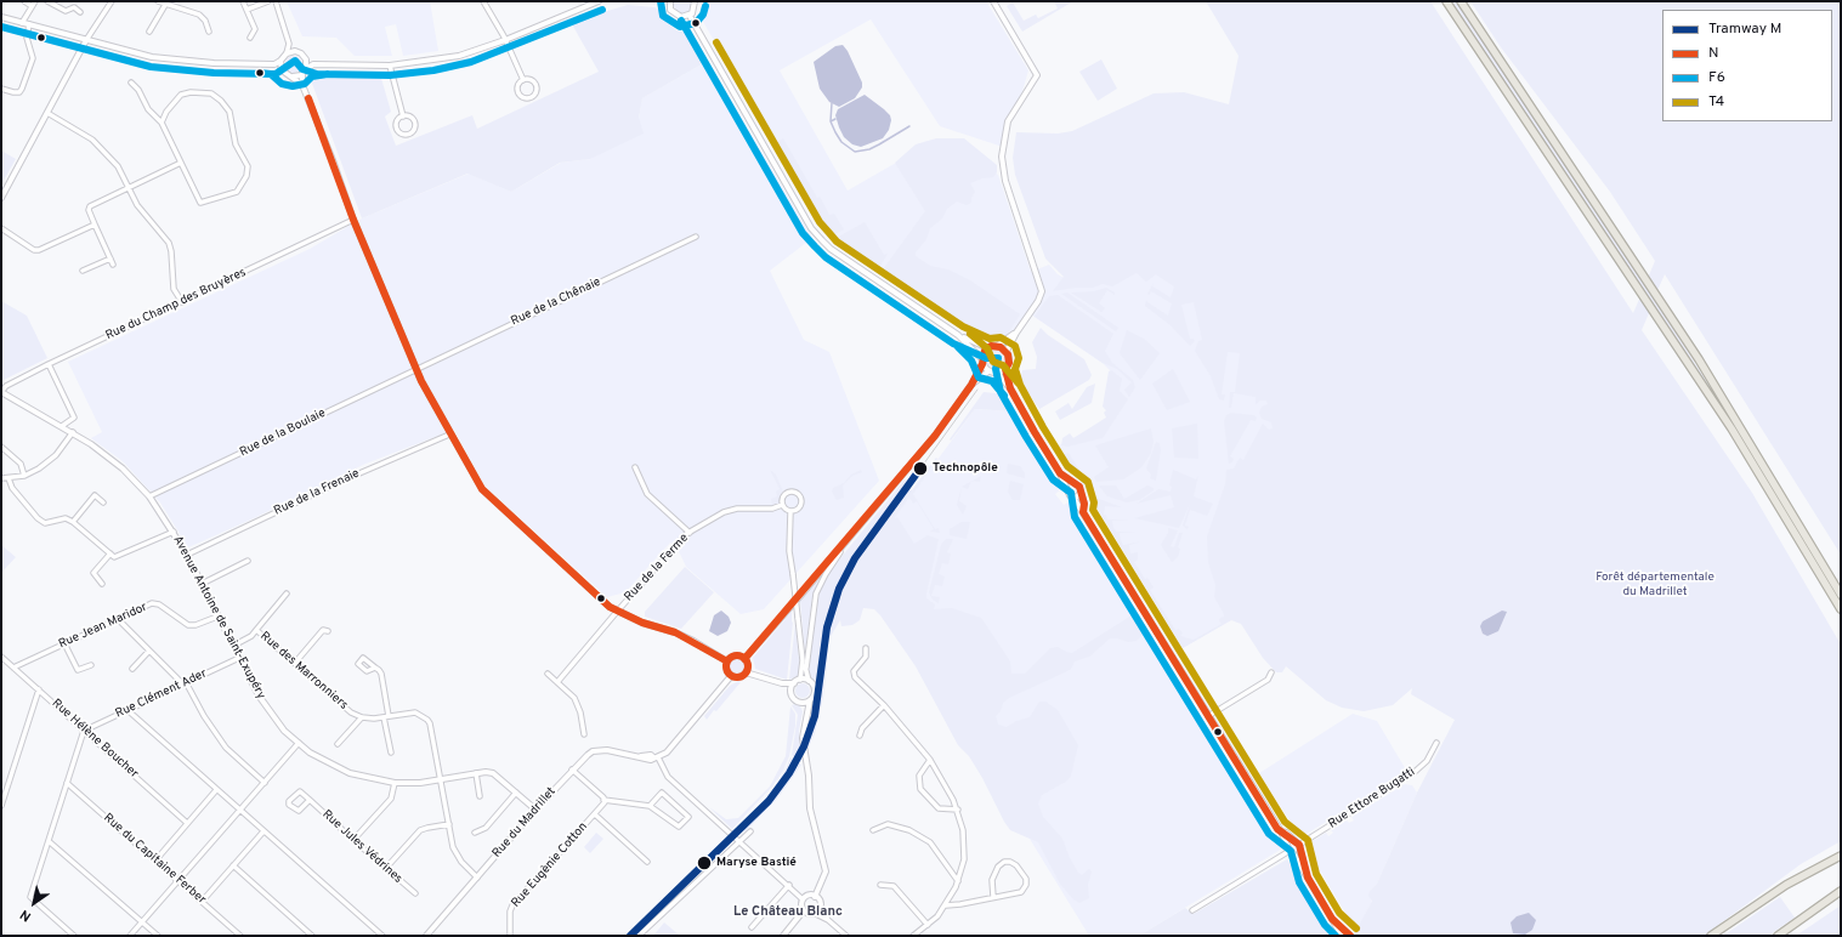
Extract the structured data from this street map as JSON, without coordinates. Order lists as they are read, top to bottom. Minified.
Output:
{"streets":{"street":["Rue de la Chênaie","Rue du Champ des Bruyères","Rue de la Boulaie","Rue de la Frenaie","Rue de la Ferme","Avenue Antoine de Saint-Exupéry","Rue Jean Maridor","Rue des Marronniers","Rue Clément Ader","Rue Hélène Boucher","Rue Ettore Bugatti","Rue du Madrillet","Rue Jules Védrines","Rue du Capitaine Ferber","Rue Eugènie Cotton"]},"crossings":[["Rue de la Chênaie","Rue de la Boulaie"],["Rue du Champ des Bruyères","Avenue Antoine de Saint-Exupéry"],["Rue de la Boulaie","Avenue Antoine de Saint-Exupéry"],["Rue de la Frenaie","Avenue Antoine de Saint-Exupéry"],["Avenue Antoine de Saint-Exupéry","Rue Jean Maridor"],["Avenue Antoine de Saint-Exupéry","Rue des Marronniers"],["Avenue Antoine de Saint-Exupéry","Rue Clément Ader"],["Avenue Antoine de Saint-Exupéry","Rue du Madrillet"],["Rue Jean Maridor","Rue Hélène Boucher"],["Rue des Marronniers","Rue du Madrillet"],["Rue Clément Ader","Rue Hélène Boucher"]],"districts":["Le Château Blanc"],"parks":["Forêt départementale du Madrillet"],"places":["Technopôle","Maryse Bastié"],"lines":["transit line F6","transit line T4","transit line N","tram line M"],"legend":["Tramway M","N","F6","T4"],"north":"bottom left"}
